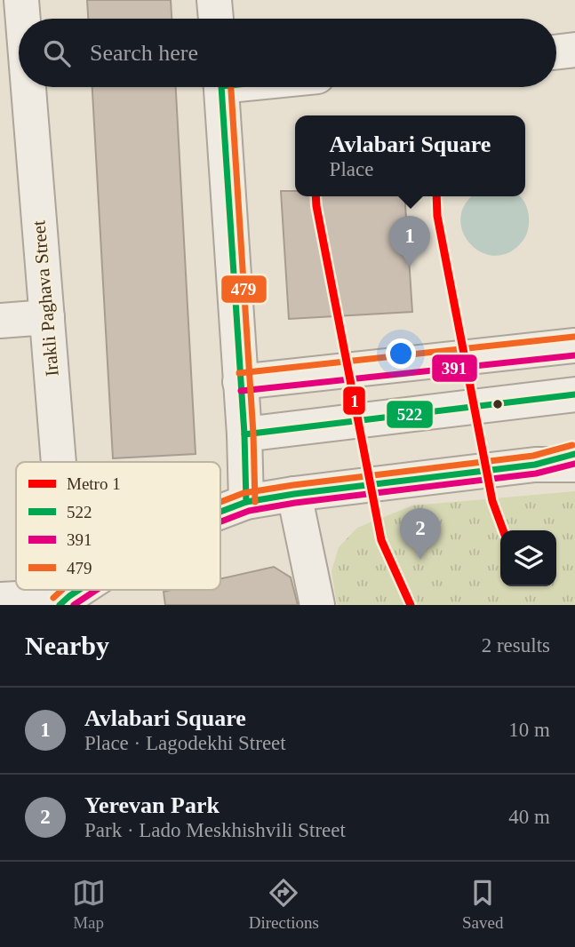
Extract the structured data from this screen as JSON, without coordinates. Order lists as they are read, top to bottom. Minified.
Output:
{"streets":{"street":["Irakli Paghava Street"]},"lines":["transit line 522","transit line 479","metro line 1","transit line 391"],"legend":["Metro 1","522","391","479"],"page":{"search":"Search here","popup":["Avlabari Square","Place"],"pins":["1","2"],"heading":["Nearby","2 results"],"list":[{"mark":"1","name":"Avlabari Square","note":"Place · Lagodekhi Street","value":"10 m"},{"mark":"2","name":"Yerevan Park","note":"Park · Lado Meskhishvili Street","value":"40 m"}],"nav":["Map","Directions","Saved"]}}
